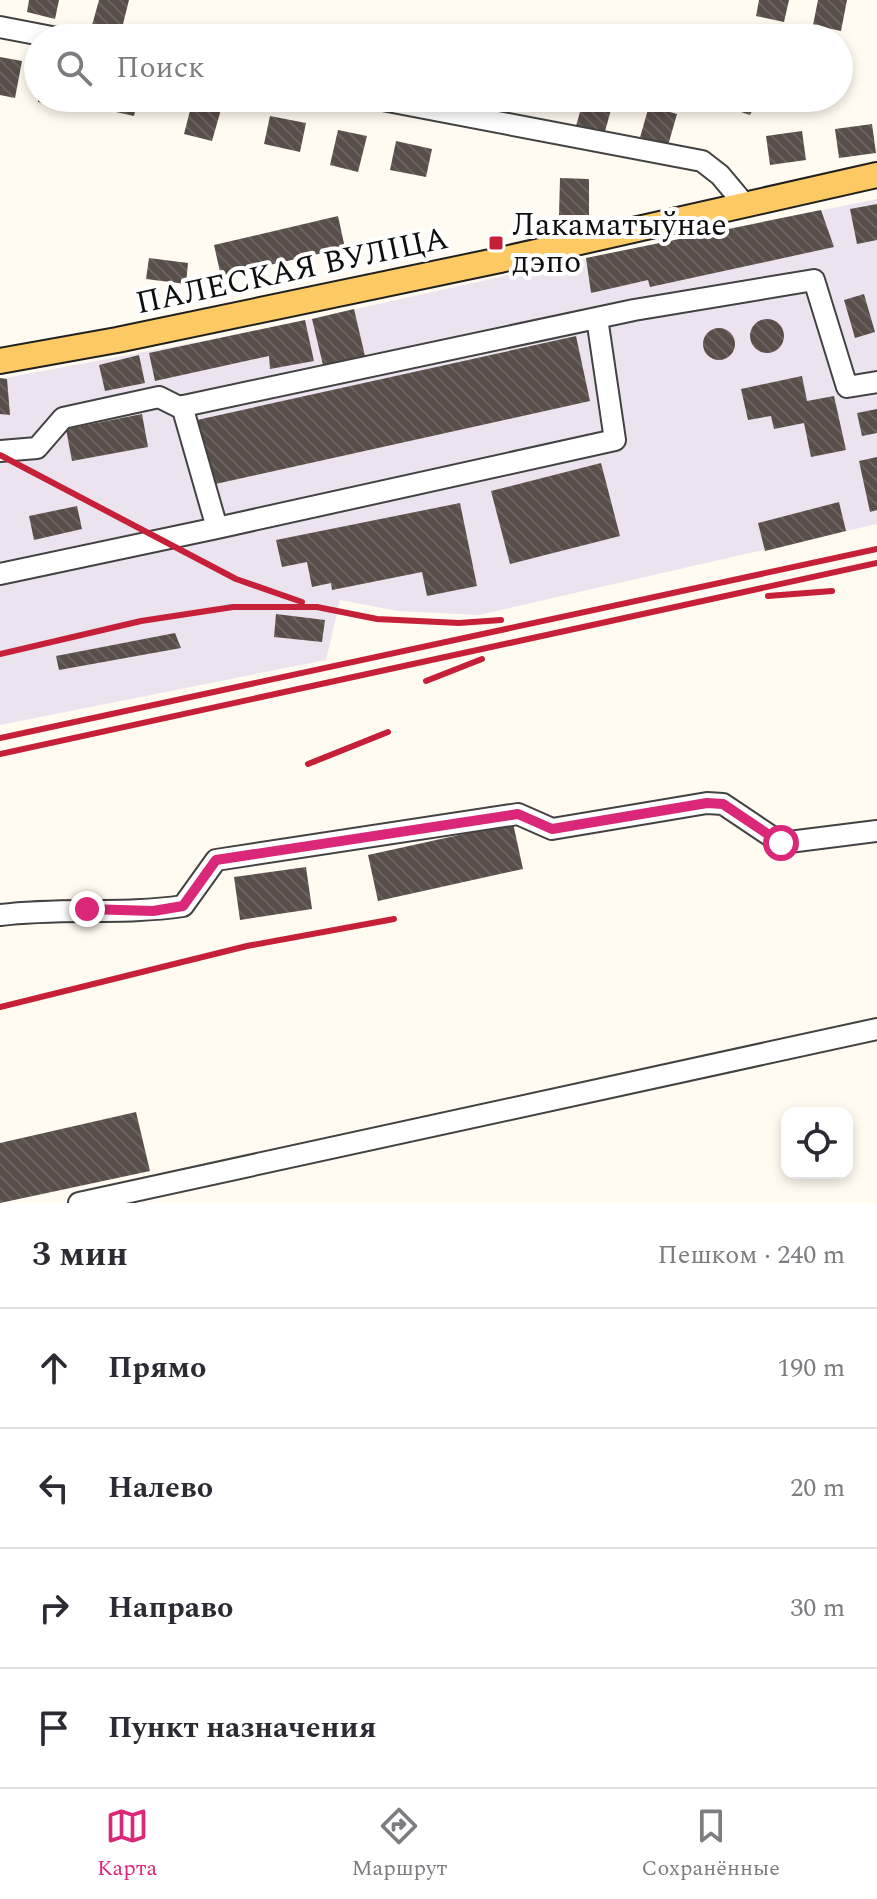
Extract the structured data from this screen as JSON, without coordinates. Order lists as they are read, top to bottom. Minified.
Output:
{"streets":{"main road":["ПАЛЕСКАЯ ВУЛІЦА"]},"places":{"transit":["Лакаматыўнае дэпо"]},"page":{"search":"Поиск","heading":["3 мин","Пешком · 240 m"],"list":[["Прямо","190 m"],["Налево","20 m"],["Направо","30 m"],"Пункт назначения"],"nav":["Карта","Маршрут","Сохранённые"]}}
